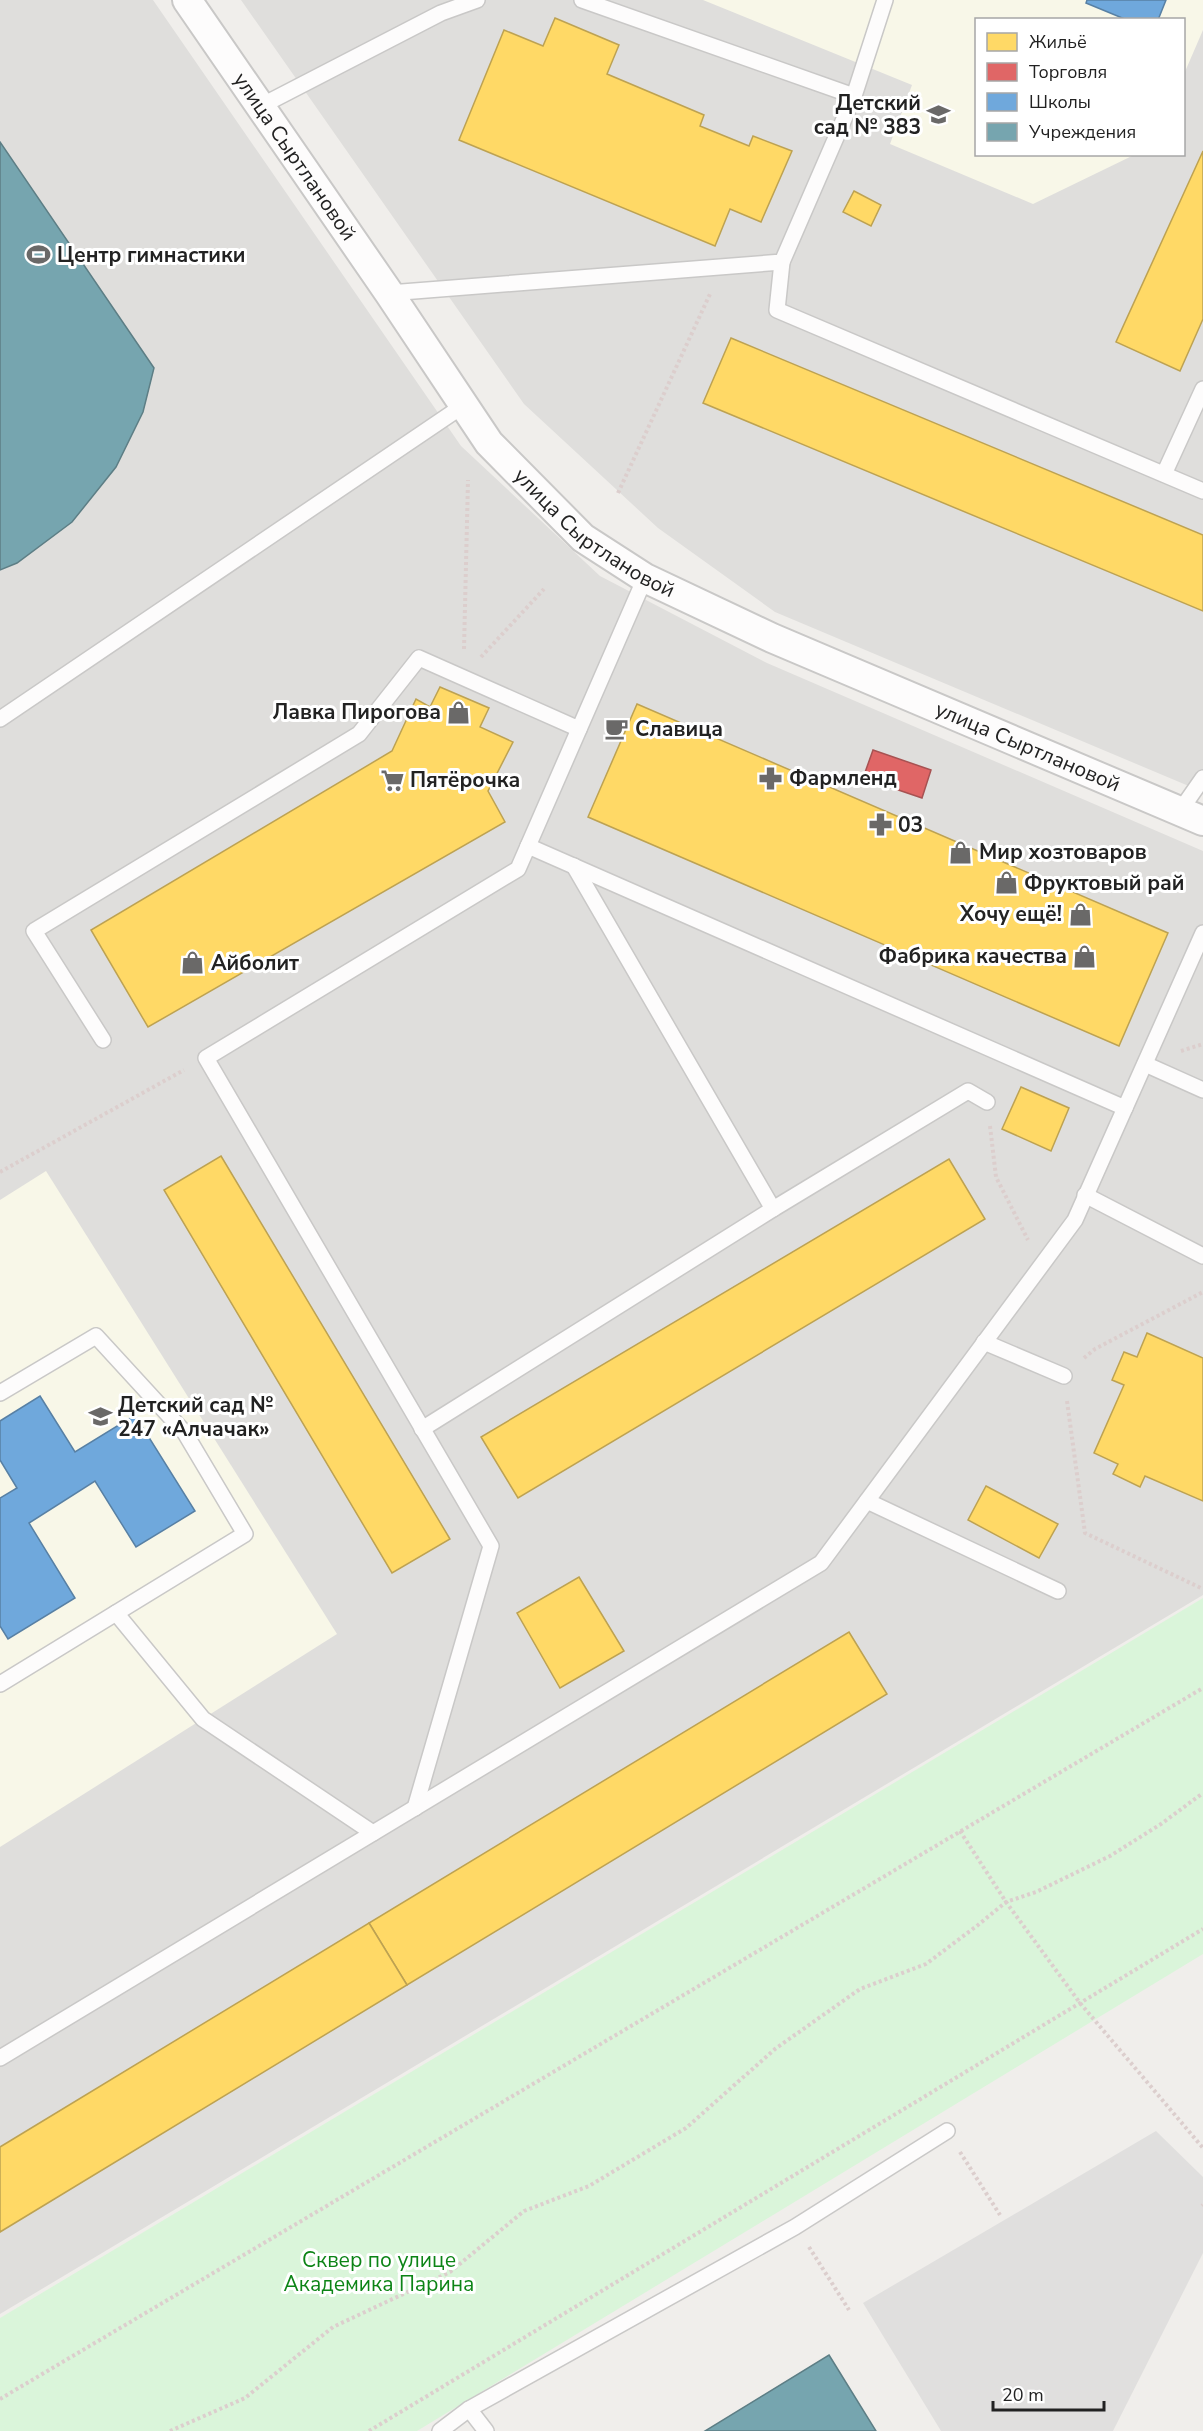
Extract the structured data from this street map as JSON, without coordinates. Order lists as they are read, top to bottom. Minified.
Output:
{"streets":{"street":["улица Сыртлановой"]},"parks":["Сквер по улице Академика Парина"],"places":{"school or university":["Детский сад № 383","Детский сад № 247 «Алчачак»"],"sports":["Центр гимнастики"],"shop":["Лавка Пирогова","Мир хозтоваров","Фруктовый рай","Хочу ещё!","Фабрика качества","Айболит"],"cafe":["Славица"],"pharmacy":["Фармленд","03"],"supermarket":["Пятёрочка"]},"legend":["Жильё","Торговля","Школы","Учреждения"],"scale_bar":"20 m"}
